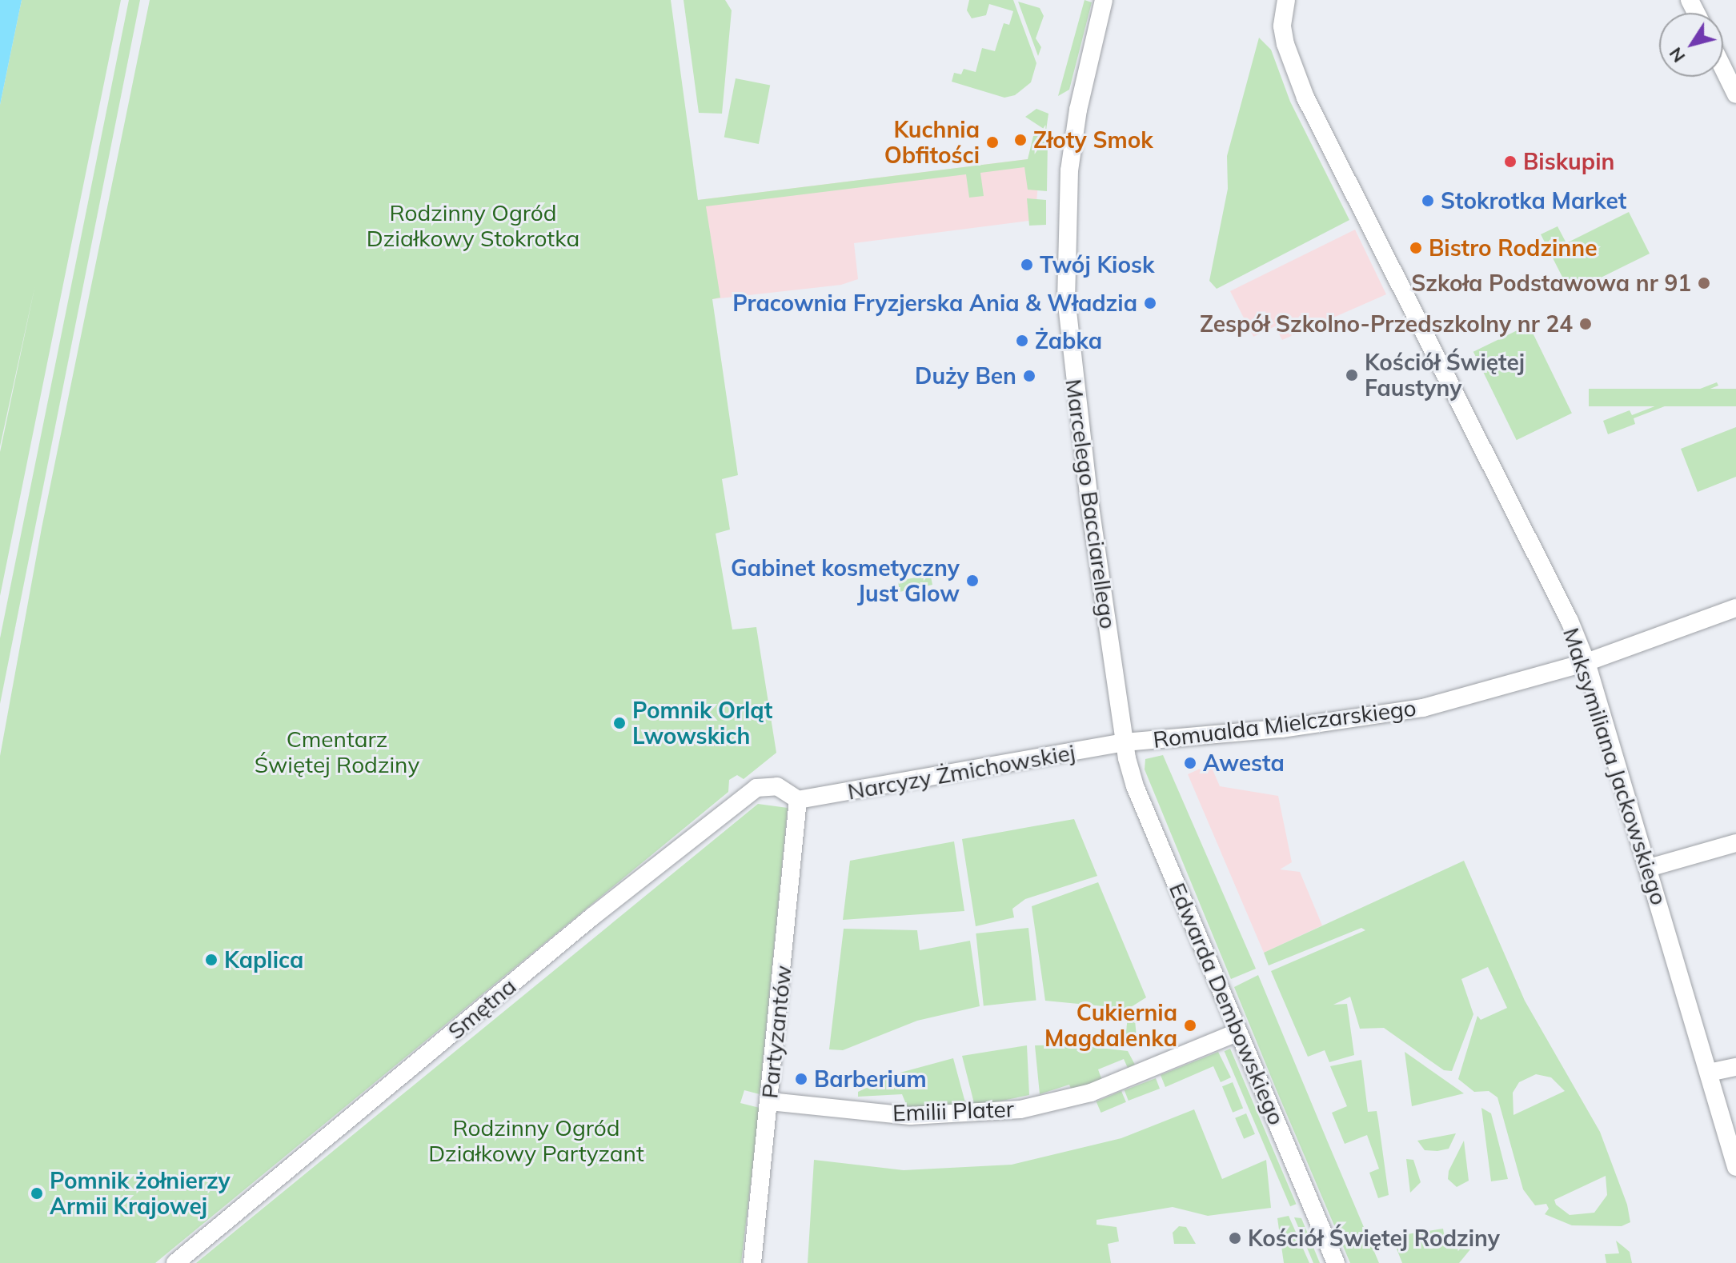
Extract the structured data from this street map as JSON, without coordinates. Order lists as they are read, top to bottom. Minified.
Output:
{"streets":{"street":["Marcelego Bacciarellego","Romualda Mielczarskiego","Maksymiliana Jackowskiego","Narcyzy Żmichowskiej","Edwarda Dembowskiego","Smętna","Partyzantów","Emilii Plater"]},"crossings":[["Marcelego Bacciarellego","Romualda Mielczarskiego"],["Marcelego Bacciarellego","Narcyzy Żmichowskiej"],["Marcelego Bacciarellego","Edwarda Dembowskiego"],["Romualda Mielczarskiego","Maksymiliana Jackowskiego"],["Romualda Mielczarskiego","Narcyzy Żmichowskiej"],["Romualda Mielczarskiego","Edwarda Dembowskiego"],["Narcyzy Żmichowskiej","Edwarda Dembowskiego"],["Narcyzy Żmichowskiej","Smętna"],["Narcyzy Żmichowskiej","Partyzantów"],["Edwarda Dembowskiego","Emilii Plater"],["Smętna","Partyzantów"],["Partyzantów","Emilii Plater"]],"parks":["Rodzinny Ogród Działkowy Stokrotka","Cmentarz Świętej Rodziny","Rodzinny Ogród Działkowy Partyzant"],"places":["Złoty Smok","Kuchnia Obfitości","Biskupin","Stokrotka Market","Bistro Rodzinne","Twój Kiosk","Szkoła Podstawowa nr 91","Pracownia Fryzjerska Ania & Władzia","Zespół Szkolno-Przedszkolny nr 24","Żabka","Kościół Świętej Faustyny","Duży Ben","Gabinet kosmetyczny Just Glow","Pomnik Orląt Lwowskich","Awesta","Kaplica","Cukiernia Magdalenka","Barberium","Pomnik żołnierzy Armii Krajowej","Kościół Świętej Rodziny"],"north":"bottom left"}
